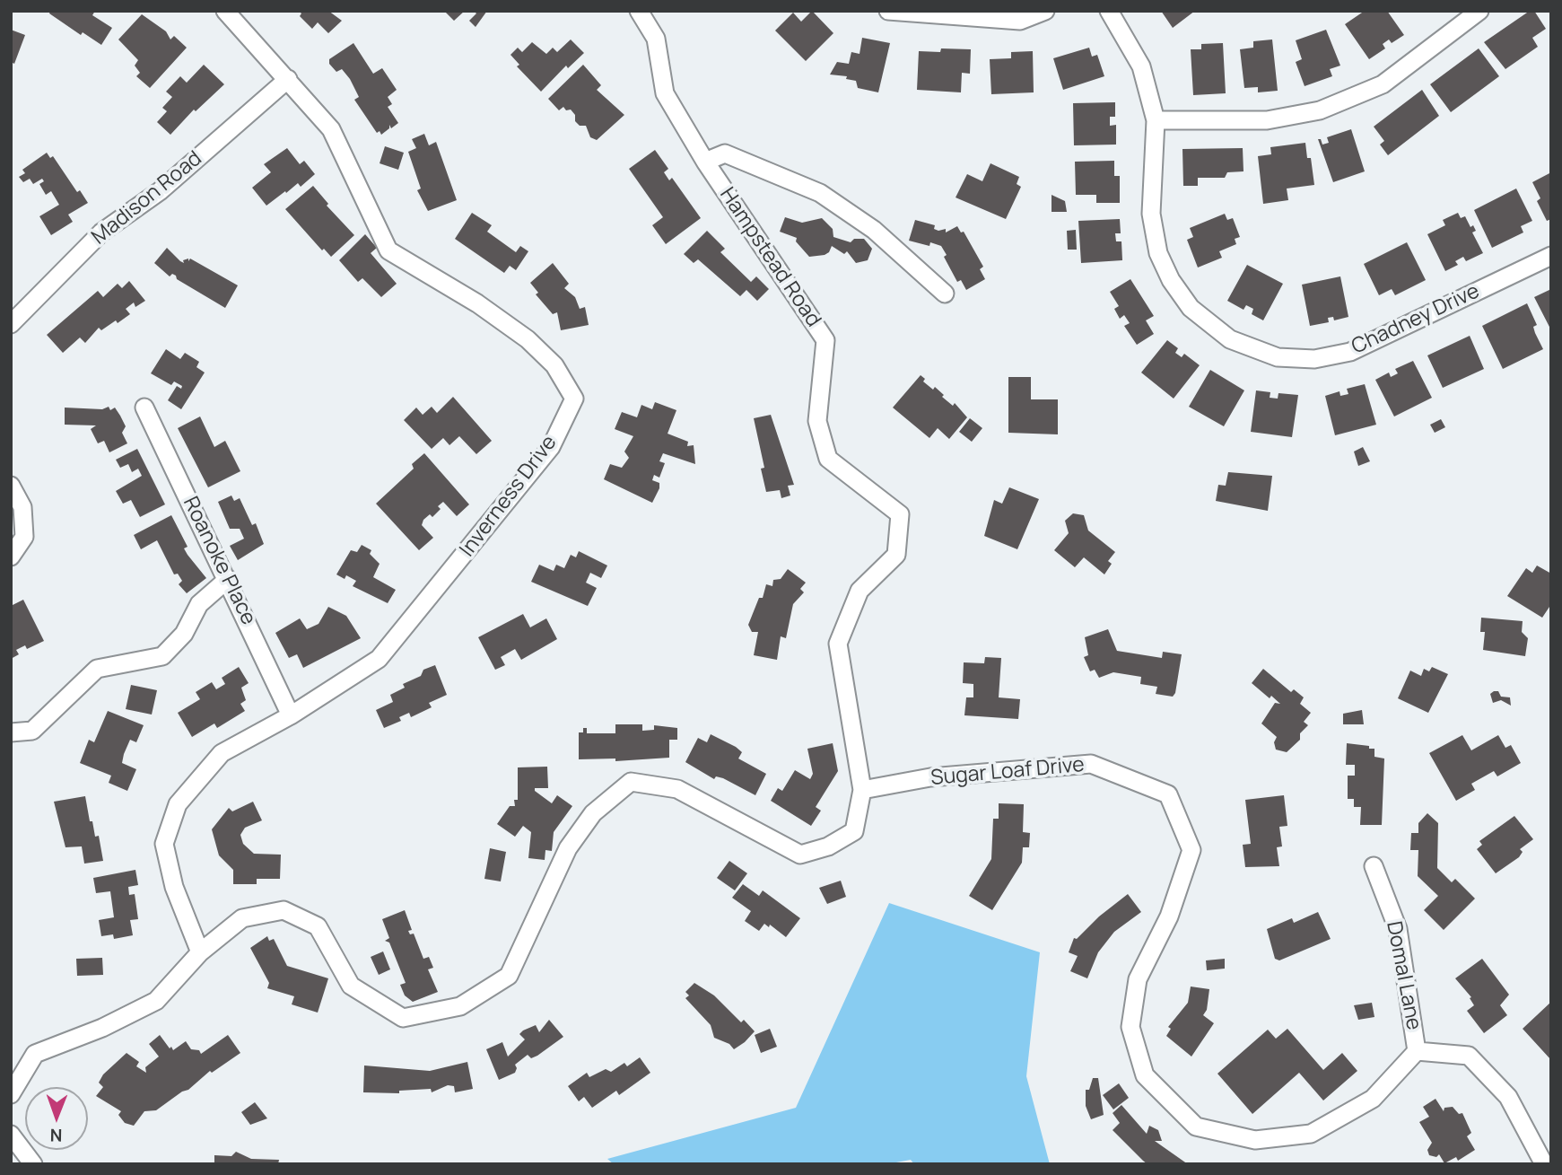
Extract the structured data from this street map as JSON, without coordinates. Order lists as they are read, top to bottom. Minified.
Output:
{"streets":{"street":["Madison Road","Hampstead Road","Chadney Drive","Inverness Drive","Roanoke Place","Sugar Loaf Drive","Domal Lane"]},"crossings":[["Madison Road","Inverness Drive"],["Hampstead Road","Inverness Drive"],["Hampstead Road","Sugar Loaf Drive"],["Inverness Drive","Roanoke Place"],["Sugar Loaf Drive","Domal Lane"]],"north":"bottom"}
